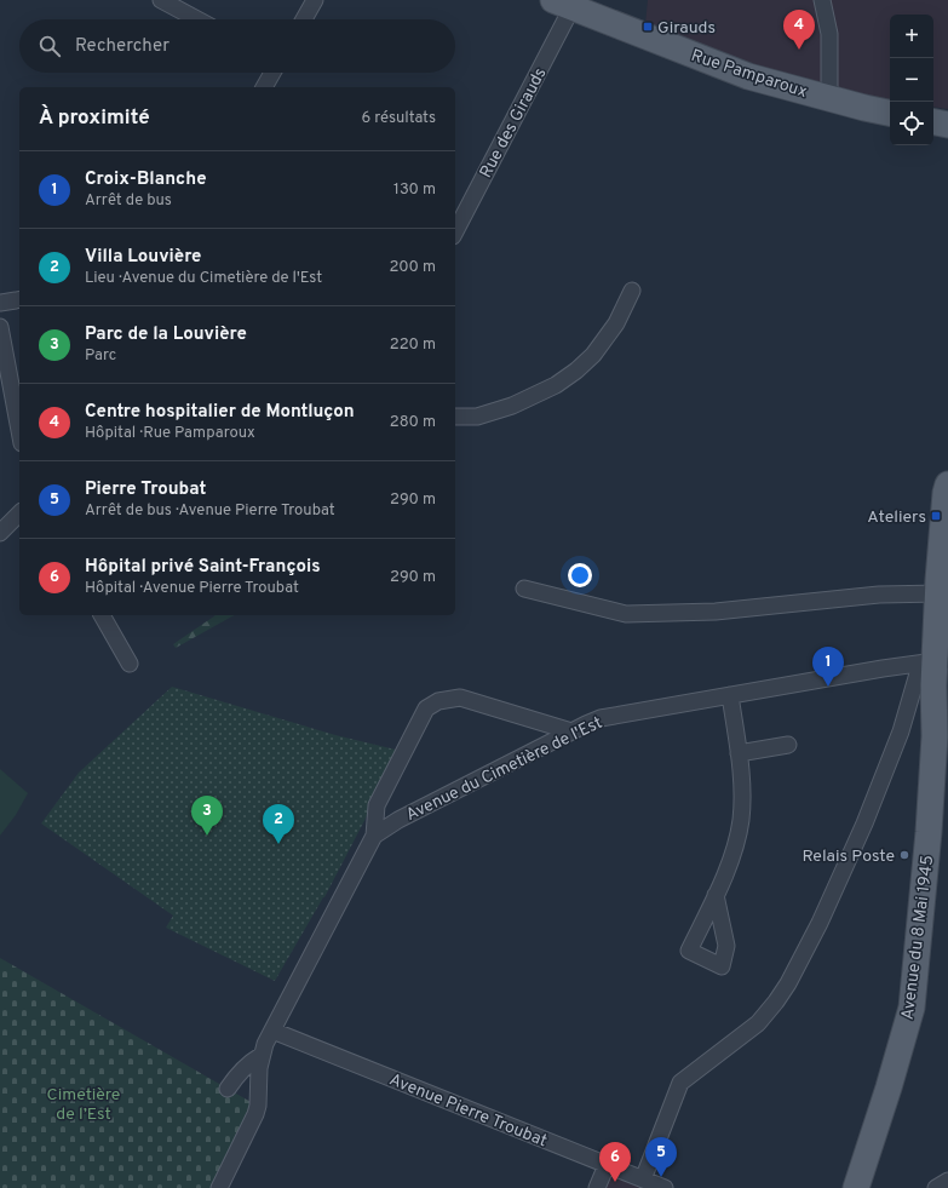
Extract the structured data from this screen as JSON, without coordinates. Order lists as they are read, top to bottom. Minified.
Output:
{"streets":{"main road":["Rue Pamparoux","Avenue du 8 Mai 1945"],"street":["Rue des Girauds","Avenue du Cimetière de l'Est","Avenue Pierre Troubat"]},"crossings":[["Rue Pamparoux","Rue des Girauds"],["Avenue du Cimetière de l'Est","Avenue du 8 Mai 1945"],["Avenue du Cimetière de l'Est","Avenue Pierre Troubat"]],"parks":["Cimetière de l’Est"],"places":{"transit":["Girauds","Ateliers"],"other":["Relais Poste"]},"page":{"pins":["4","1","3","2","5","6"],"map_buttons":["+","−"],"search":"Rechercher","heading":["À proximité","6 résultats"],"list":[{"mark":"1","name":"Croix-Blanche","note":"Arrêt de bus","value":"130 m"},{"mark":"2","name":"Villa Louvière","note":"Lieu · Avenue du Cimetière de l'Est","value":"200 m"},{"mark":"3","name":"Parc de la Louvière","note":"Parc","value":"220 m"},{"mark":"4","name":"Centre hospitalier de Montluçon","note":"Hôpital · Rue Pamparoux","value":"280 m"},{"mark":"5","name":"Pierre Troubat","note":"Arrêt de bus · Avenue Pierre Troubat","value":"290 m"},{"mark":"6","name":"Hôpital privé Saint-François","note":"Hôpital · Avenue Pierre Troubat","value":"290 m"}]}}
